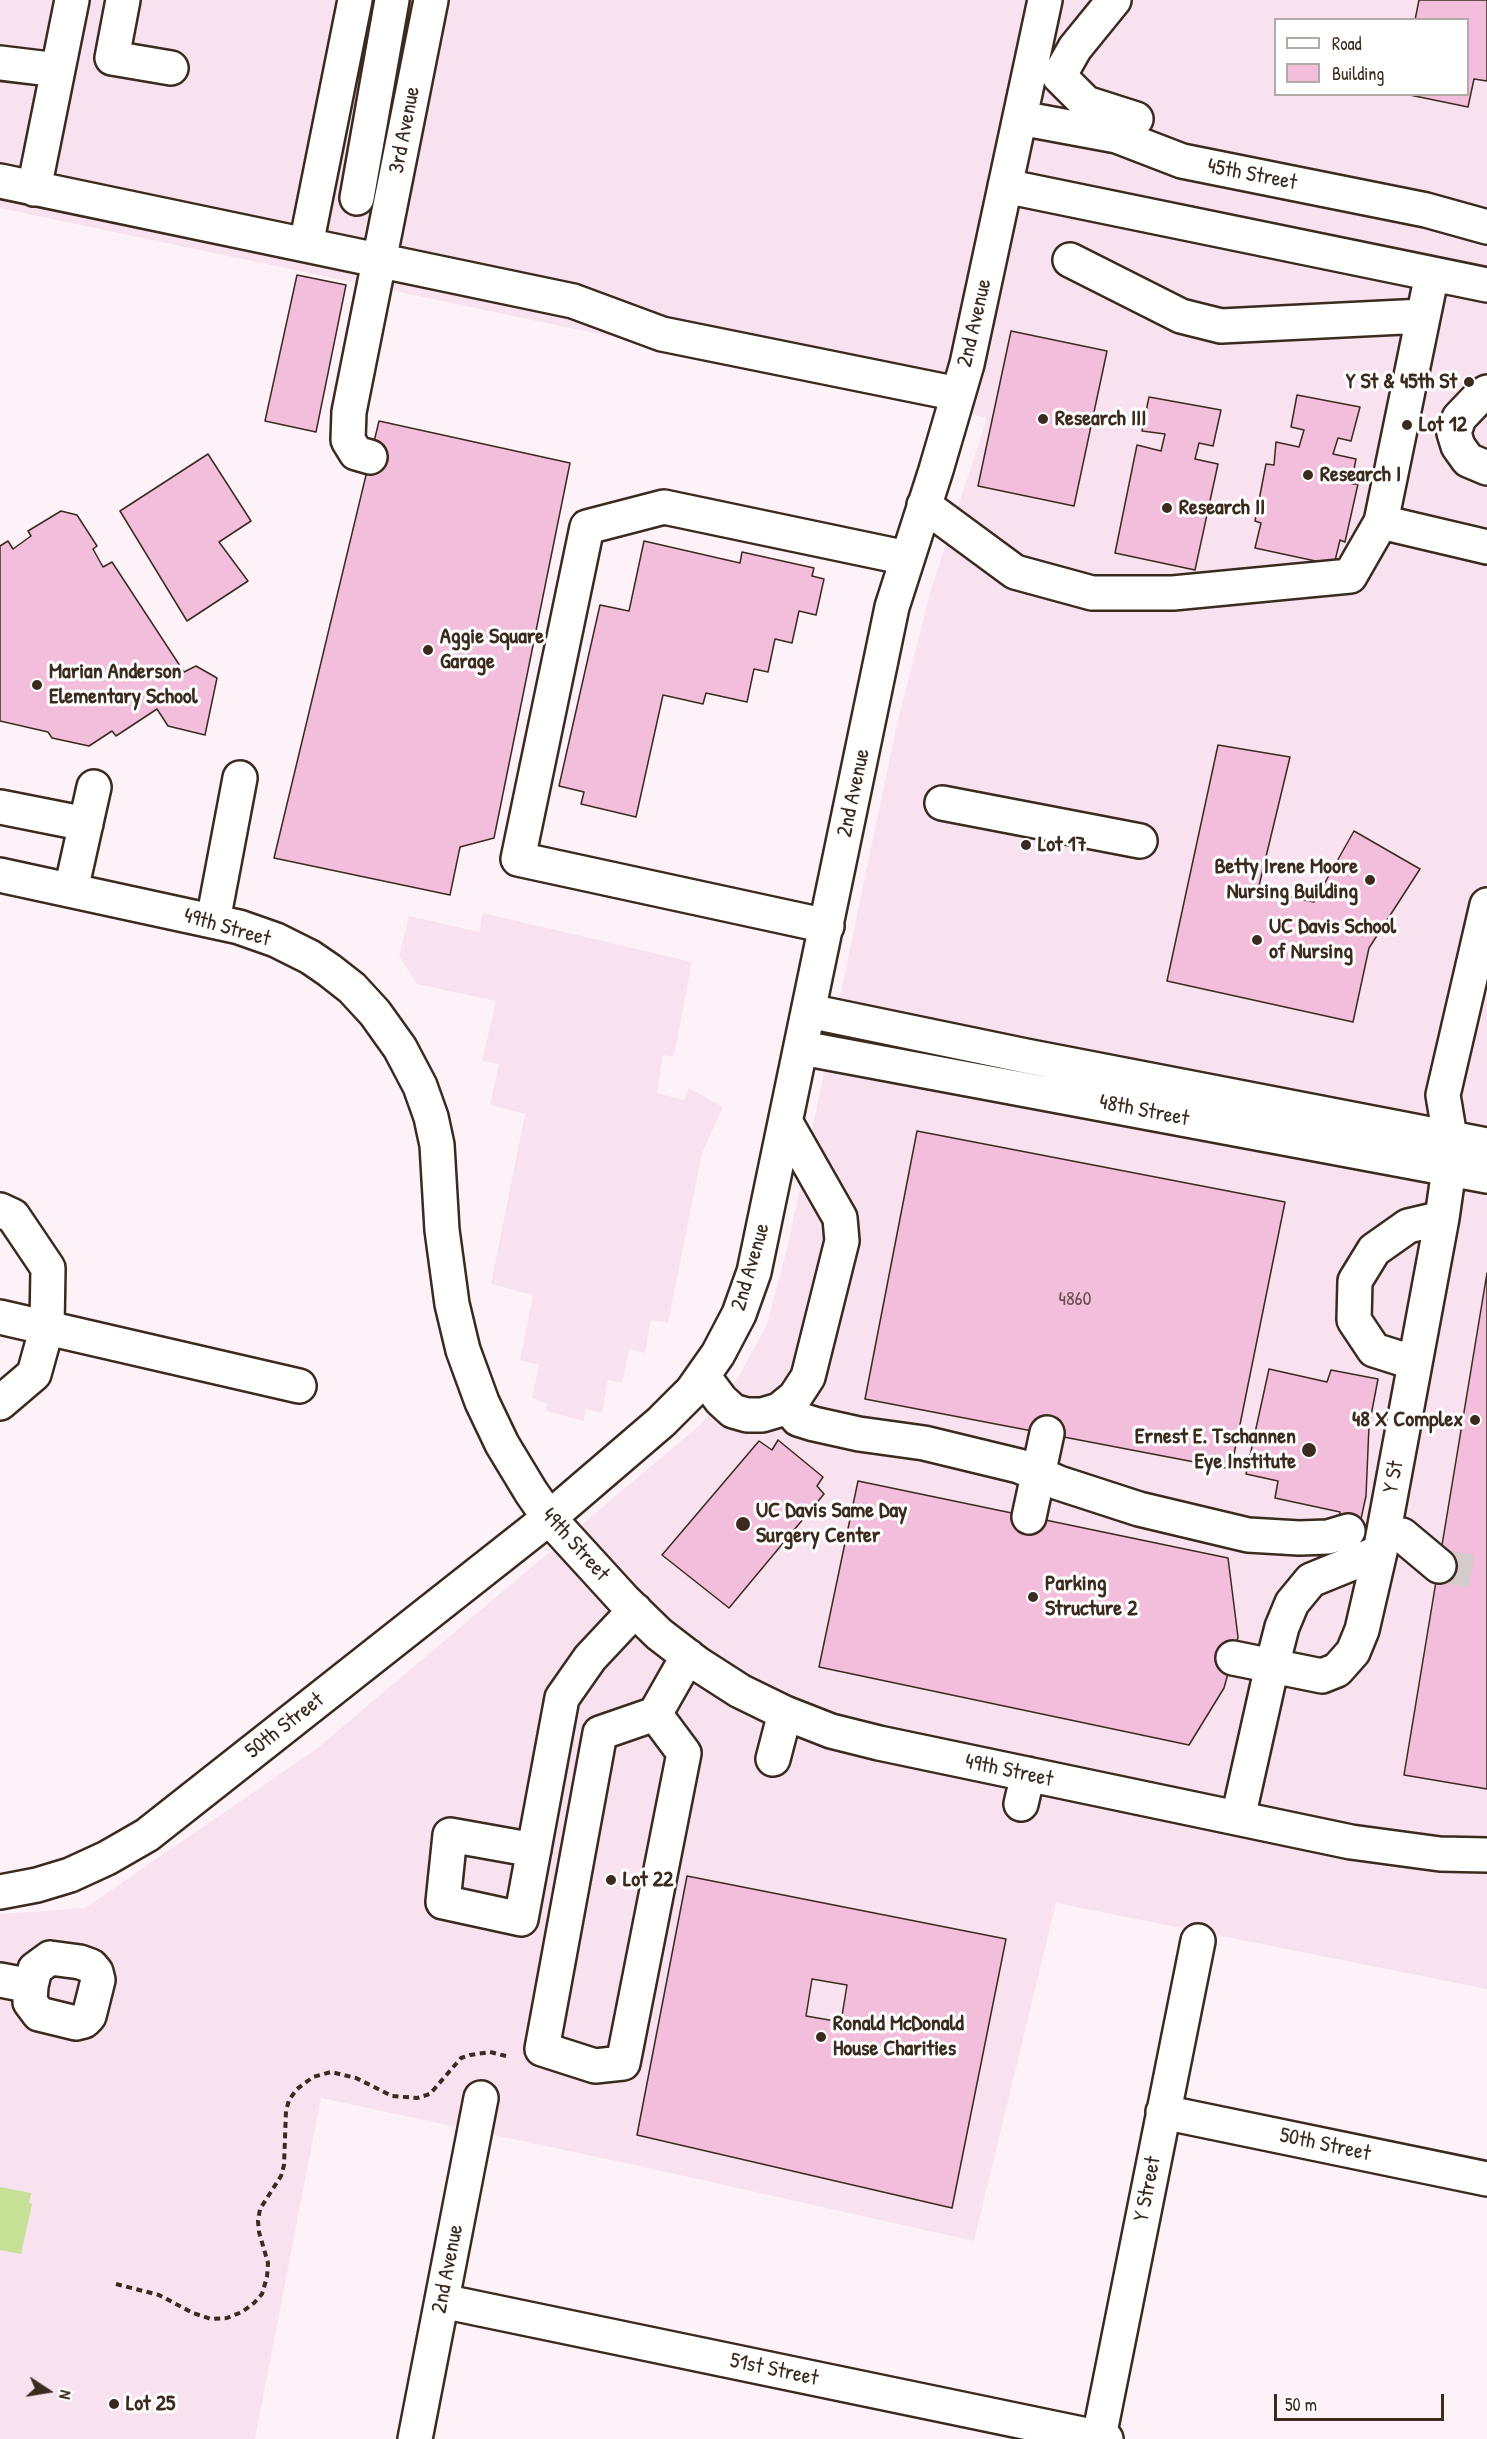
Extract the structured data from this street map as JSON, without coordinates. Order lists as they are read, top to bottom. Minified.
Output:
{"streets":{"street":["3rd Avenue","45th Street","2nd Avenue","49th Street","48th Street","Y St","50th Street","Y Street","51st Street"]},"crossings":[["45th Street","2nd Avenue"],["2nd Avenue","49th Street"],["2nd Avenue","48th Street"],["2nd Avenue","50th Street"],["2nd Avenue","51st Street"],["49th Street","50th Street"],["48th Street","Y St"],["50th Street","Y Street"],["Y Street","51st Street"]],"places":["Y St & 45th St","Research III","Lot 12","Research I","Research II","Aggie Square Garage","Marian Anderson Elementary School","Lot 17","Betty Irene Moore Nursing Building","UC Davis School of Nursing","48 X Complex","Ernest E. Tschannen Eye Institute","UC Davis Same Day Surgery Center","Parking Structure 2","Lot 22","Ronald McDonald House Charities","Lot 25"],"house_numbers":["4860"],"legend":["Road","Building"],"scale_bar":"50 m","north":"right"}
